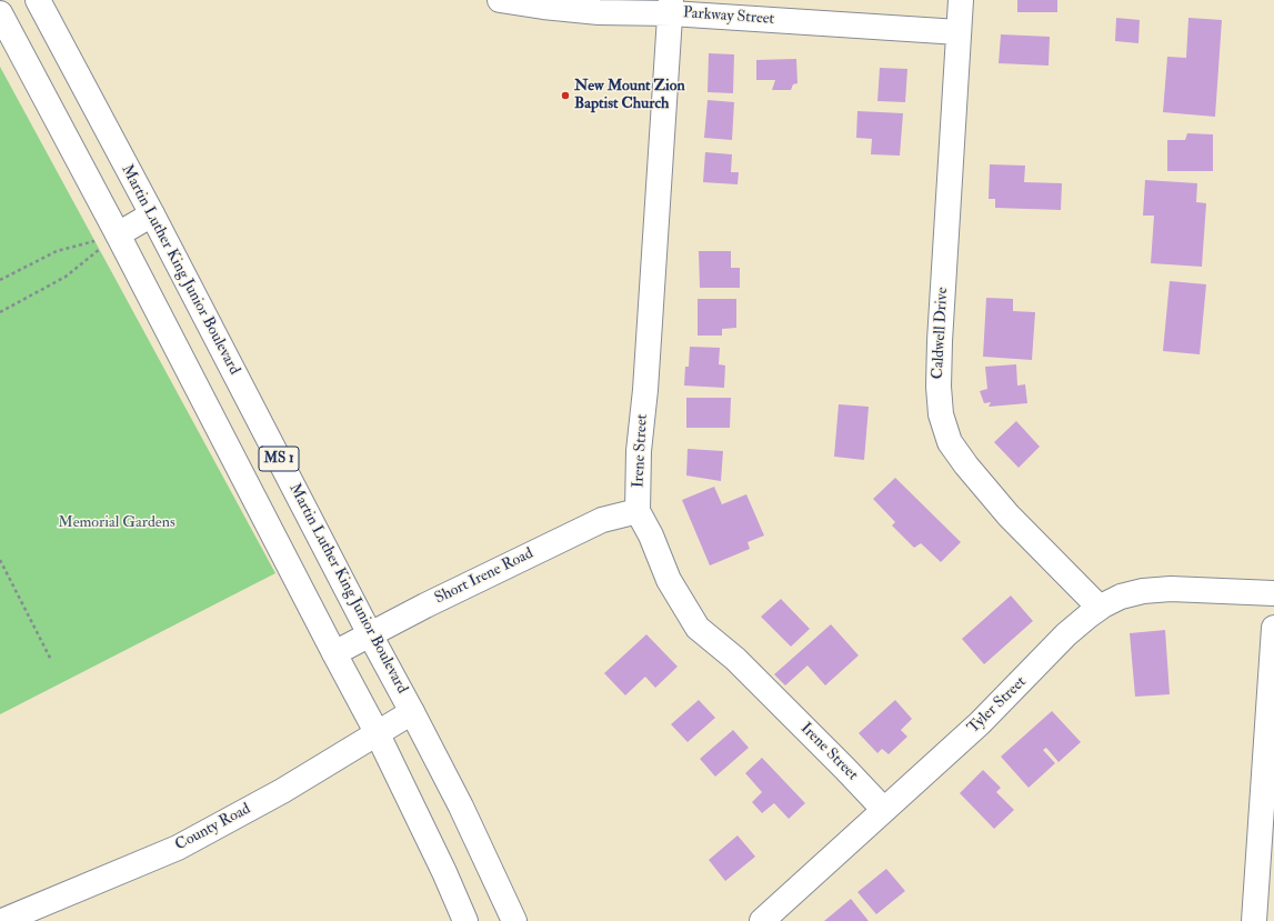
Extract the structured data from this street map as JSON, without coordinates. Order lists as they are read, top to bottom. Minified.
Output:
{"streets":{"street":["Parkway Street","Martin Luther King Junior Boulevard","Caldwell Drive","Irene Street","MS 1","Short Irene Road","Tyler Street","County Road"]},"crossings":[["Parkway Street","Caldwell Drive"],["Parkway Street","Irene Street"],["Martin Luther King Junior Boulevard","Short Irene Road"],["Martin Luther King Junior Boulevard","County Road"],["Caldwell Drive","Tyler Street"],["Irene Street","Short Irene Road"],["Irene Street","Tyler Street"],["MS 1","Short Irene Road"],["MS 1","County Road"]],"parks":["Memorial Gardens"],"places":["New Mount Zion Baptist Church"]}
